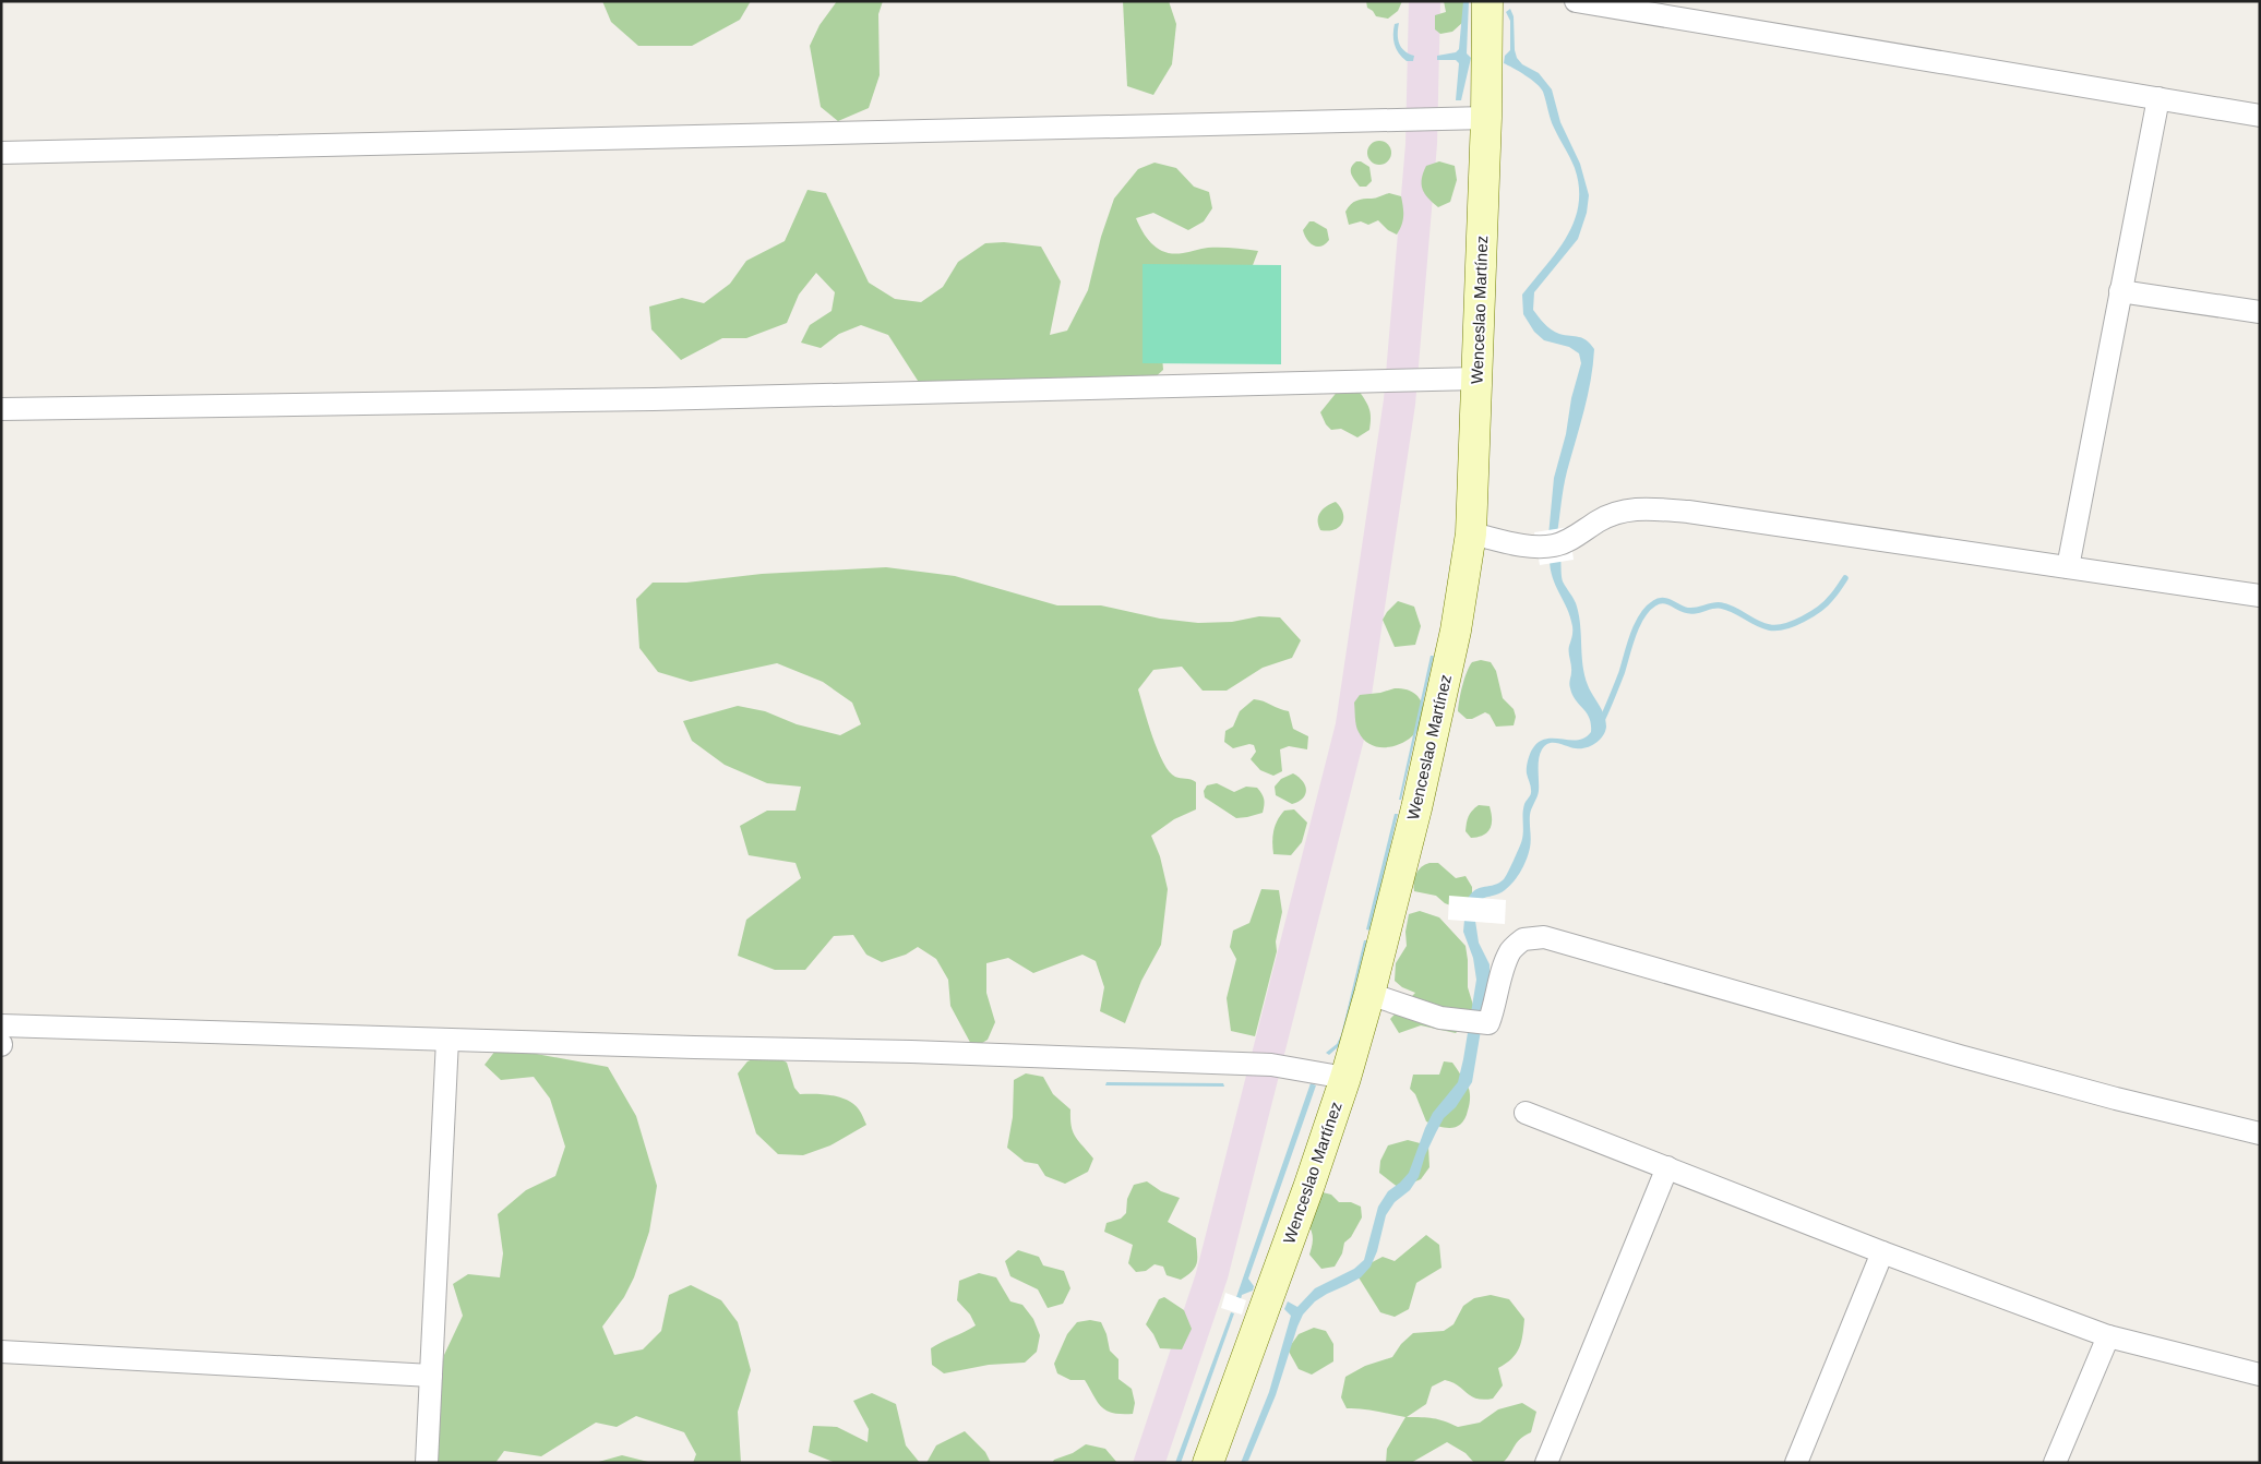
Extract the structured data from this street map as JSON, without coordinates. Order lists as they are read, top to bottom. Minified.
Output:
{"streets":{"main road":["Wenceslao Martínez"]}}
